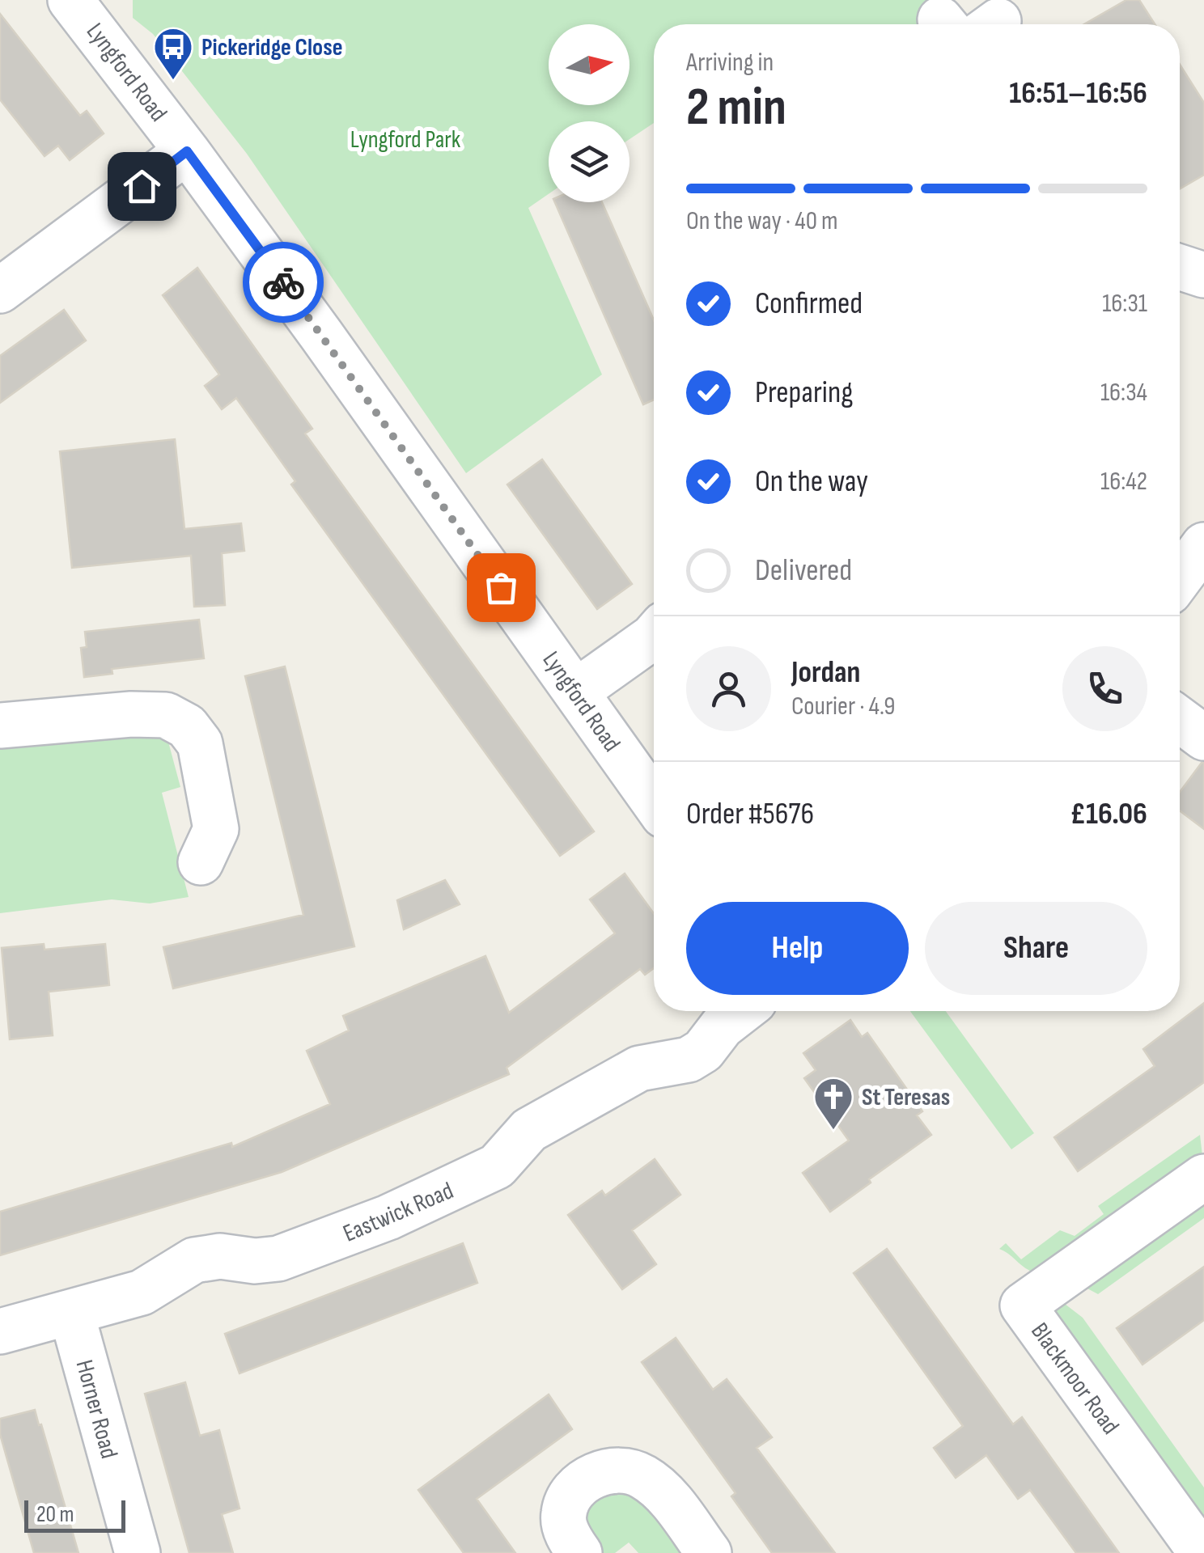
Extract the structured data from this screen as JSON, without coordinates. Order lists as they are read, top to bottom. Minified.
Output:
{"streets":{"street":["Lyngford Road","Eastwick Road","Blackmoor Road","Horner Road"]},"crossings":[["Eastwick Road","Horner Road"]],"parks":["Lyngford Park"],"places":{"bus stop":["Pickeridge Close"],"church":["St Teresas"]},"scale_bar":"20 m","north":"right","page":{"heading":["2 min","Arriving in","16:51–16:56"],"panel":["Jordan","Courier · 4.9","Order #5676","£16.06"],"bar":"On the way · 40 m","list":[["Confirmed","16:31"],["Preparing","16:34"],["On the way","16:42"],"Delivered"],"buttons":["Help","Share"],"scale":"20 m"}}
